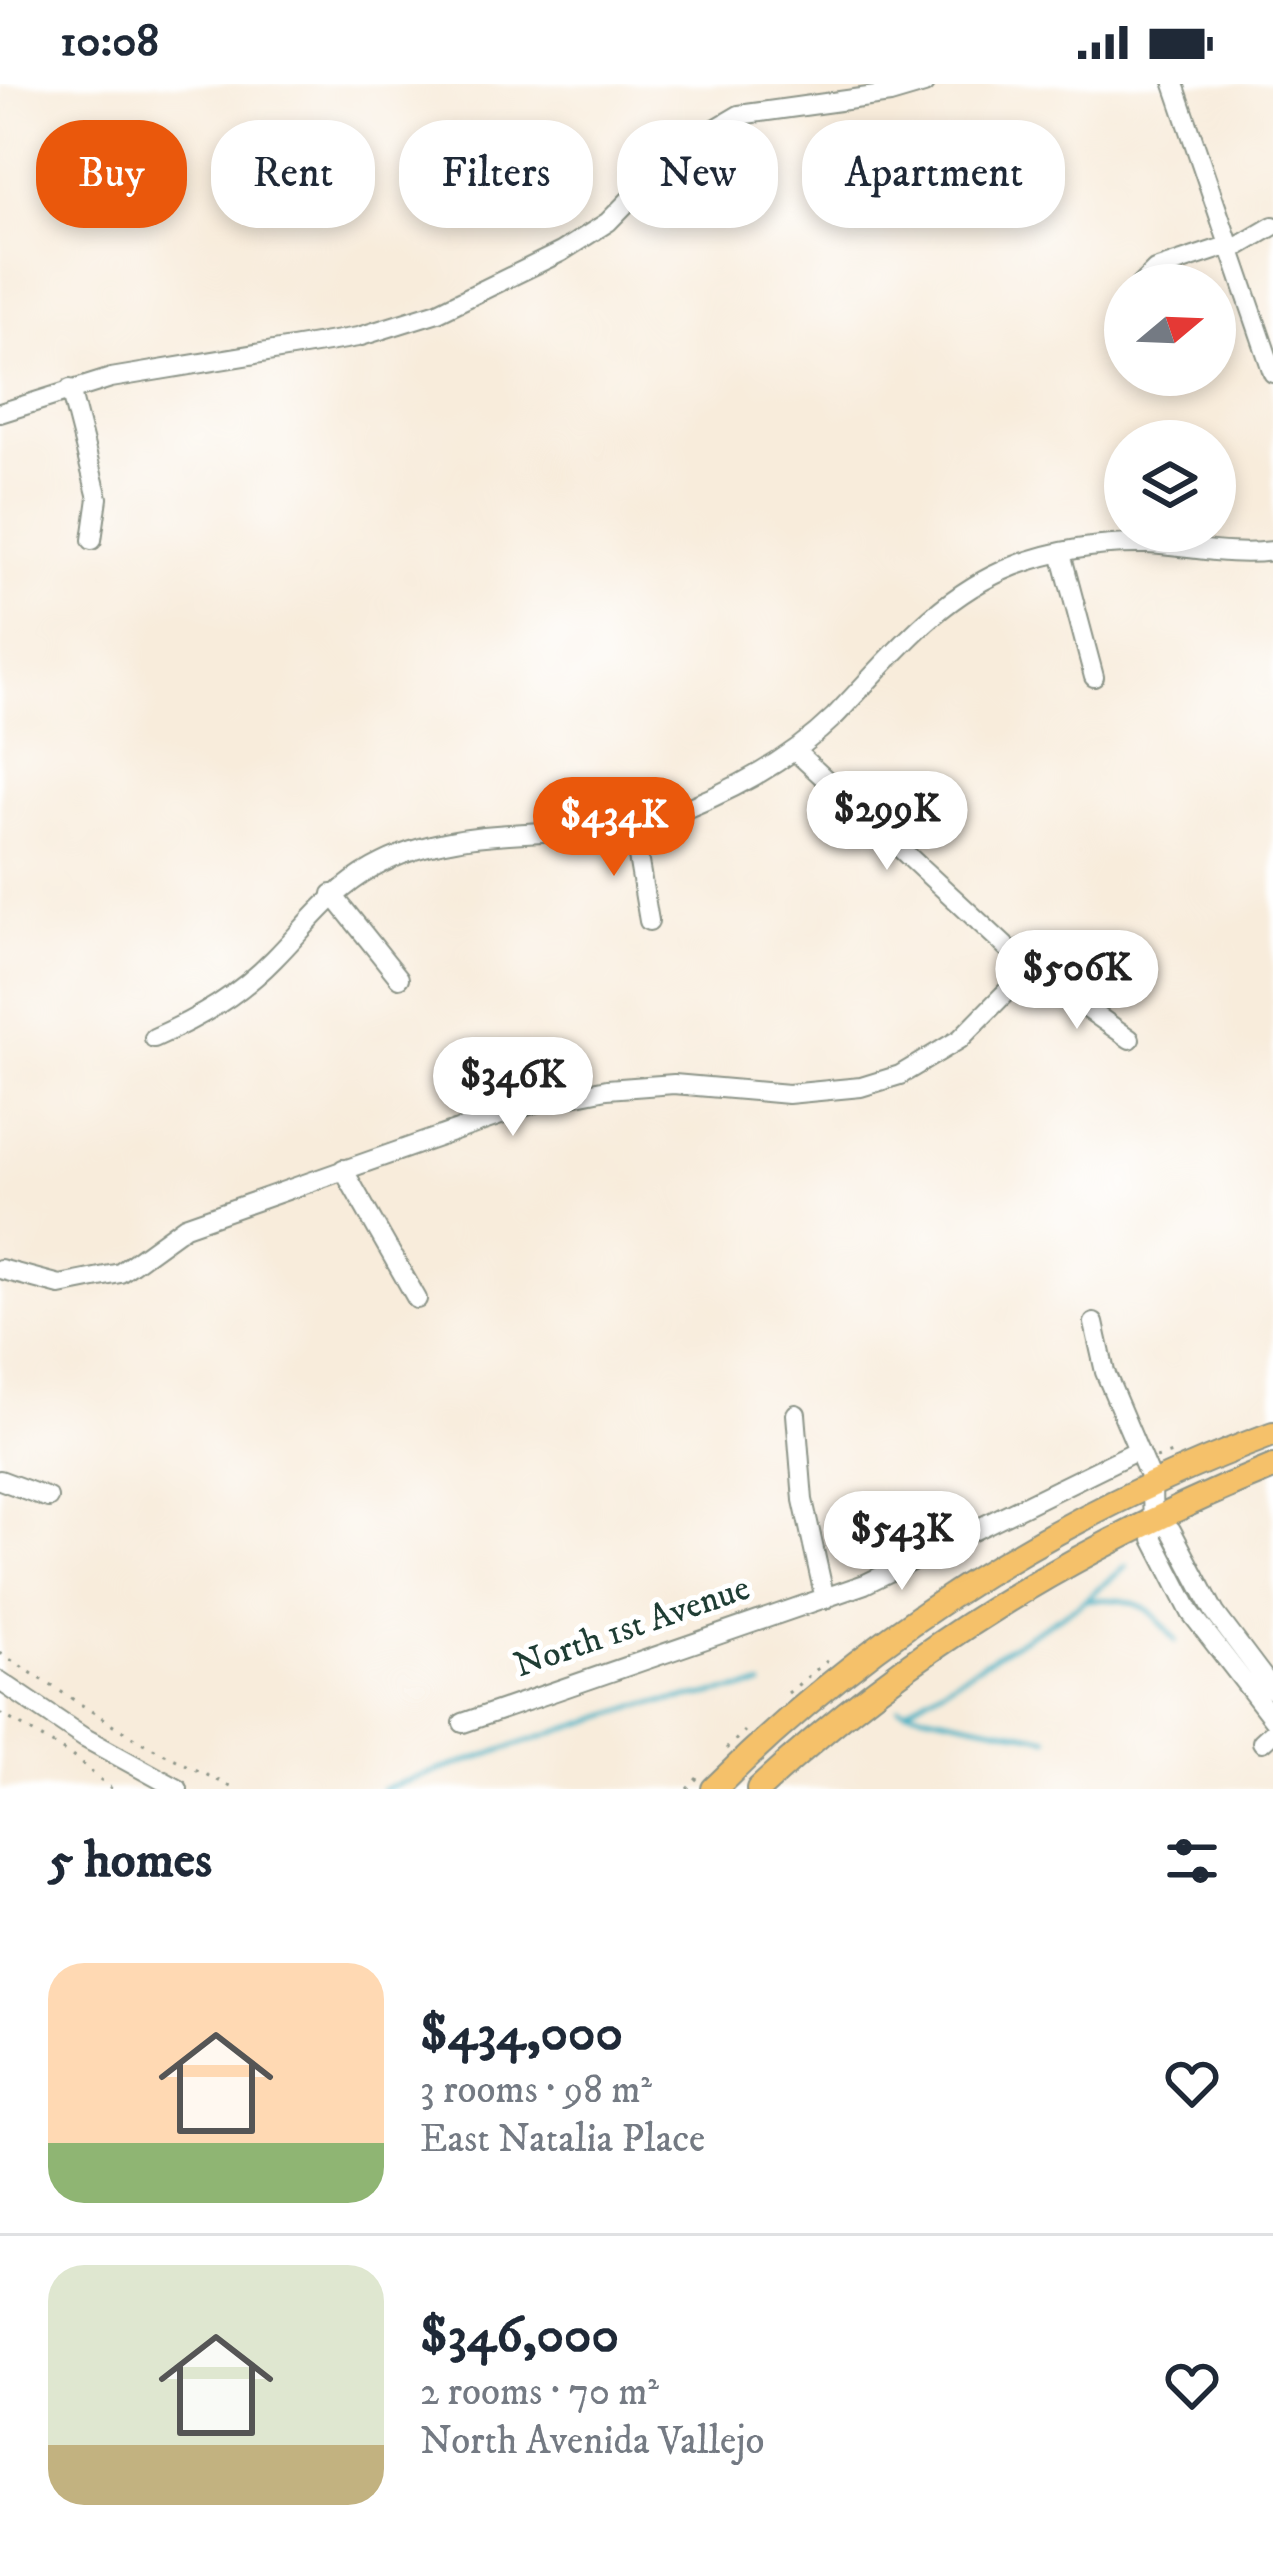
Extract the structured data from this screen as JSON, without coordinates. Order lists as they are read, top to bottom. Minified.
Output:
{"streets":{"street":["North 1st Avenue"]},"north":"right","page":{"status":"10:08","chip":["Buy","Rent","Filters","New","Apartment"],"price":["$299K","$434K","$506K","$346K","$543K"],"heading":"5 homes","list":[{"name":"$434,000","note":"3 rooms · 98 m² · East Natalia Place"},{"name":"$346,000","note":"2 rooms · 70 m² · North Avenida Vallejo"}]}}
